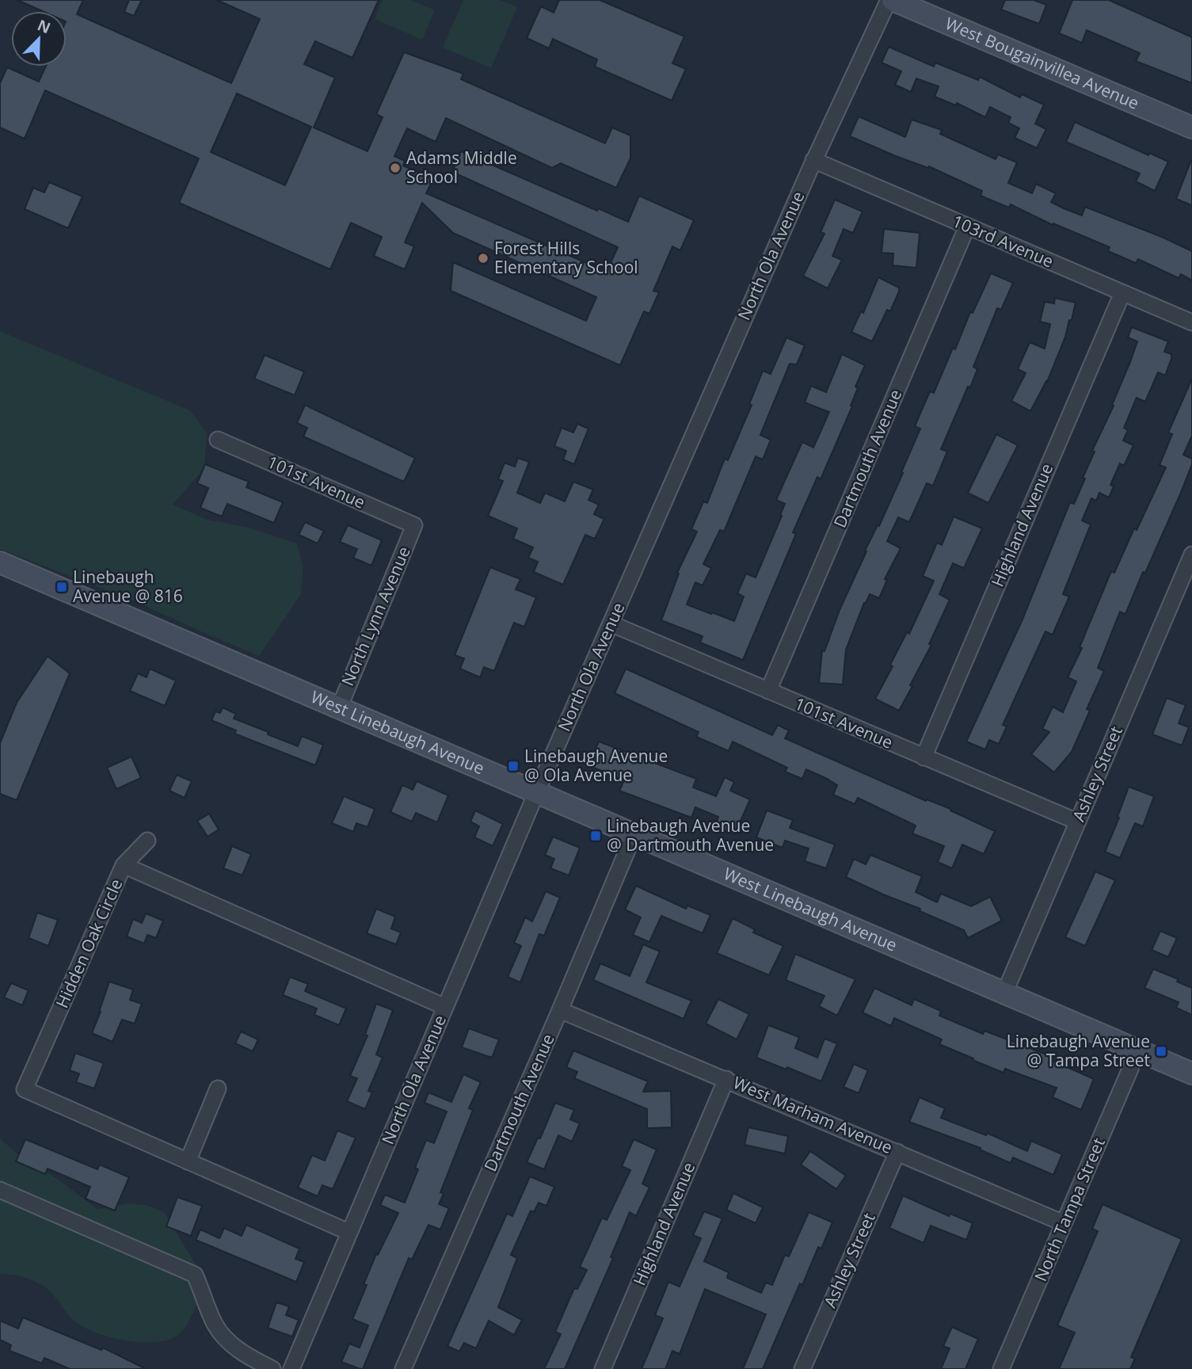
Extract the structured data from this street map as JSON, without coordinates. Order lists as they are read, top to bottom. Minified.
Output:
{"streets":{"street":["West Bougainvillea Avenue","103rd Avenue","North Ola Avenue","Dartmouth Avenue","101st Avenue","Highland Avenue","North Lynn Avenue","West Linebaugh Avenue","Ashley Street","Hidden Oak Circle","West Marham Avenue","North Tampa Street"]},"crossings":[["103rd Avenue","North Ola Avenue"],["103rd Avenue","Dartmouth Avenue"],["103rd Avenue","Highland Avenue"],["North Ola Avenue","101st Avenue"],["North Ola Avenue","West Linebaugh Avenue"],["North Ola Avenue","Hidden Oak Circle"],["Dartmouth Avenue","101st Avenue"],["Dartmouth Avenue","West Linebaugh Avenue"],["Dartmouth Avenue","West Marham Avenue"],["101st Avenue","Highland Avenue"],["101st Avenue","North Lynn Avenue"],["101st Avenue","Ashley Street"],["Highland Avenue","West Marham Avenue"],["North Lynn Avenue","West Linebaugh Avenue"],["West Linebaugh Avenue","Ashley Street"],["West Linebaugh Avenue","North Tampa Street"],["Ashley Street","West Marham Avenue"],["West Marham Avenue","North Tampa Street"]],"places":{"other":["Adams Middle School","Forest Hills Elementary School"],"transit":["Linebaugh Avenue @ 816","Linebaugh Avenue @ Ola Avenue","Linebaugh Avenue @ Dartmouth Avenue","Linebaugh Avenue @ Tampa Street"]},"north":"top right"}
